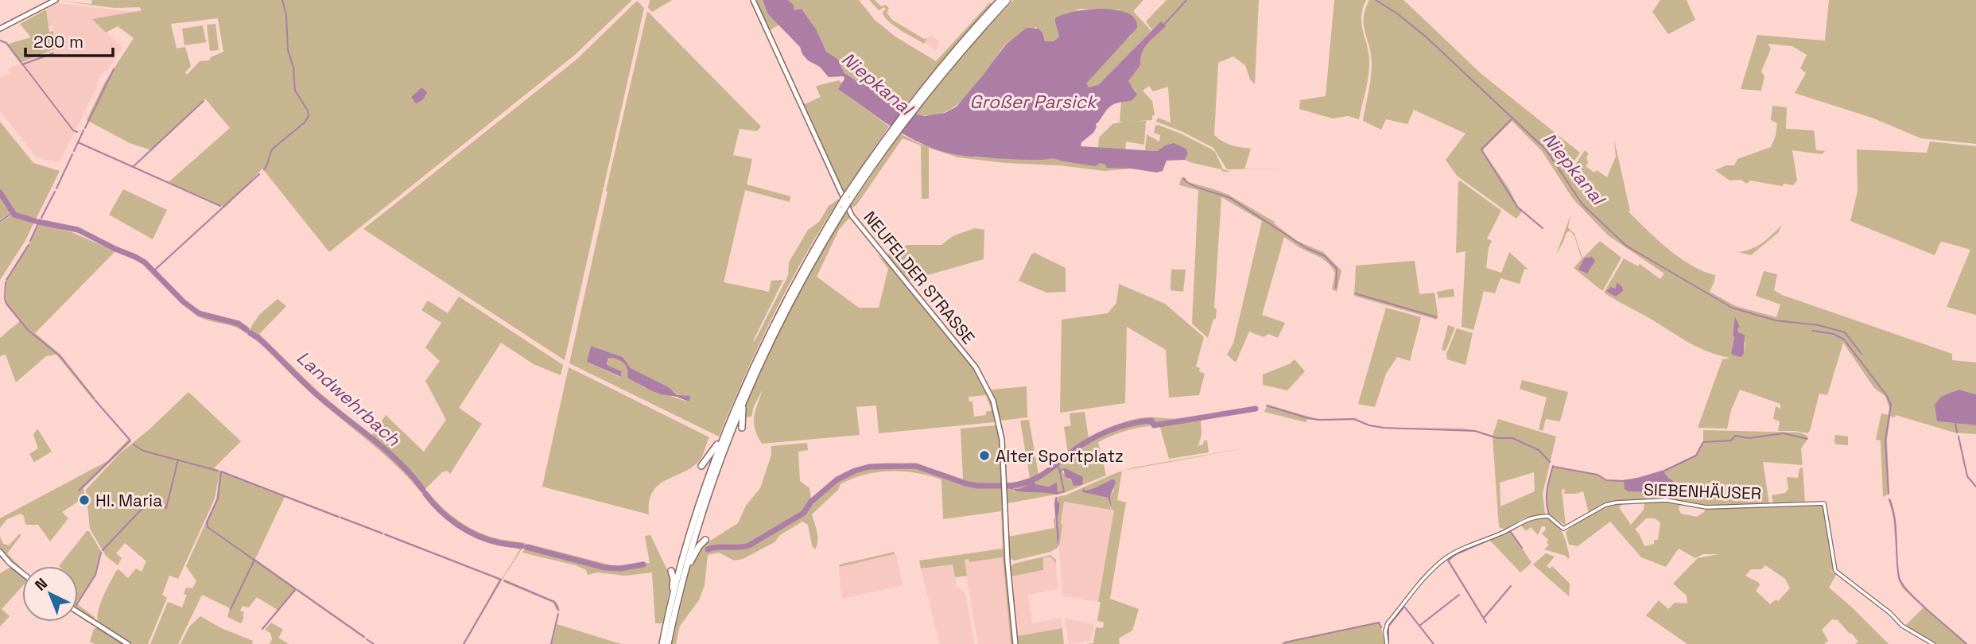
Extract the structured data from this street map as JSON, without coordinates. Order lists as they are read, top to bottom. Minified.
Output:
{"streets":{"main road":["NEUFELDER STRASSE"],"street":["SIEBENHÄUSER"]},"water":["Niepkanal","Großer Parsick","Landwehrbach"],"places":["Alter Sportplatz","Hl. Maria"],"scale_bar":"200 m","north":"top left"}
